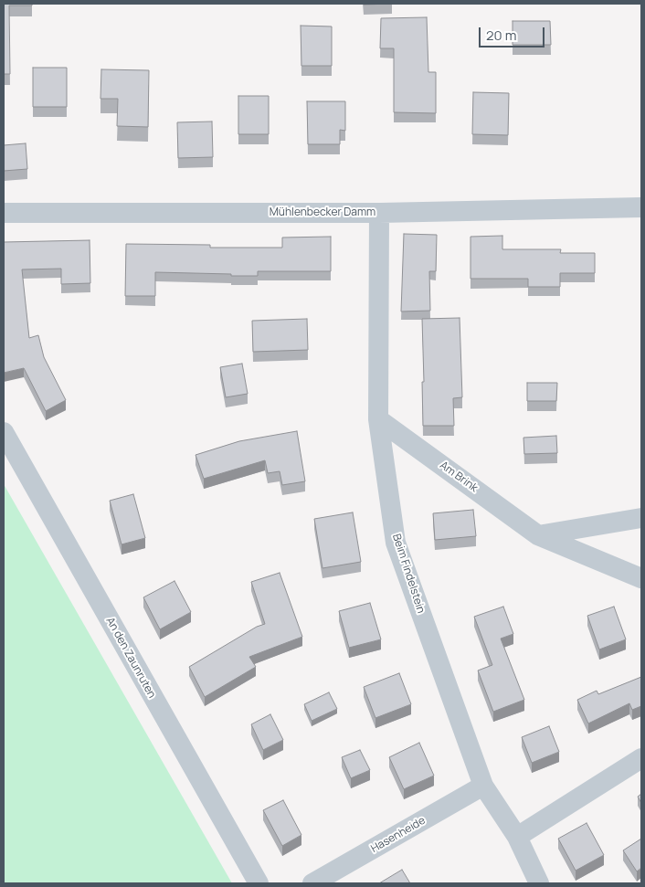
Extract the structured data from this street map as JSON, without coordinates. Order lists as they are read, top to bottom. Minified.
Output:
{"streets":{"street":["Mühlenbecker Damm","Am Brink","Beim Findelstein","An den Zaunruten","Hasenheide"]},"crossings":[["Mühlenbecker Damm","Beim Findelstein"],["Am Brink","Beim Findelstein"],["Beim Findelstein","Hasenheide"]],"scale_bar":"20 m"}
